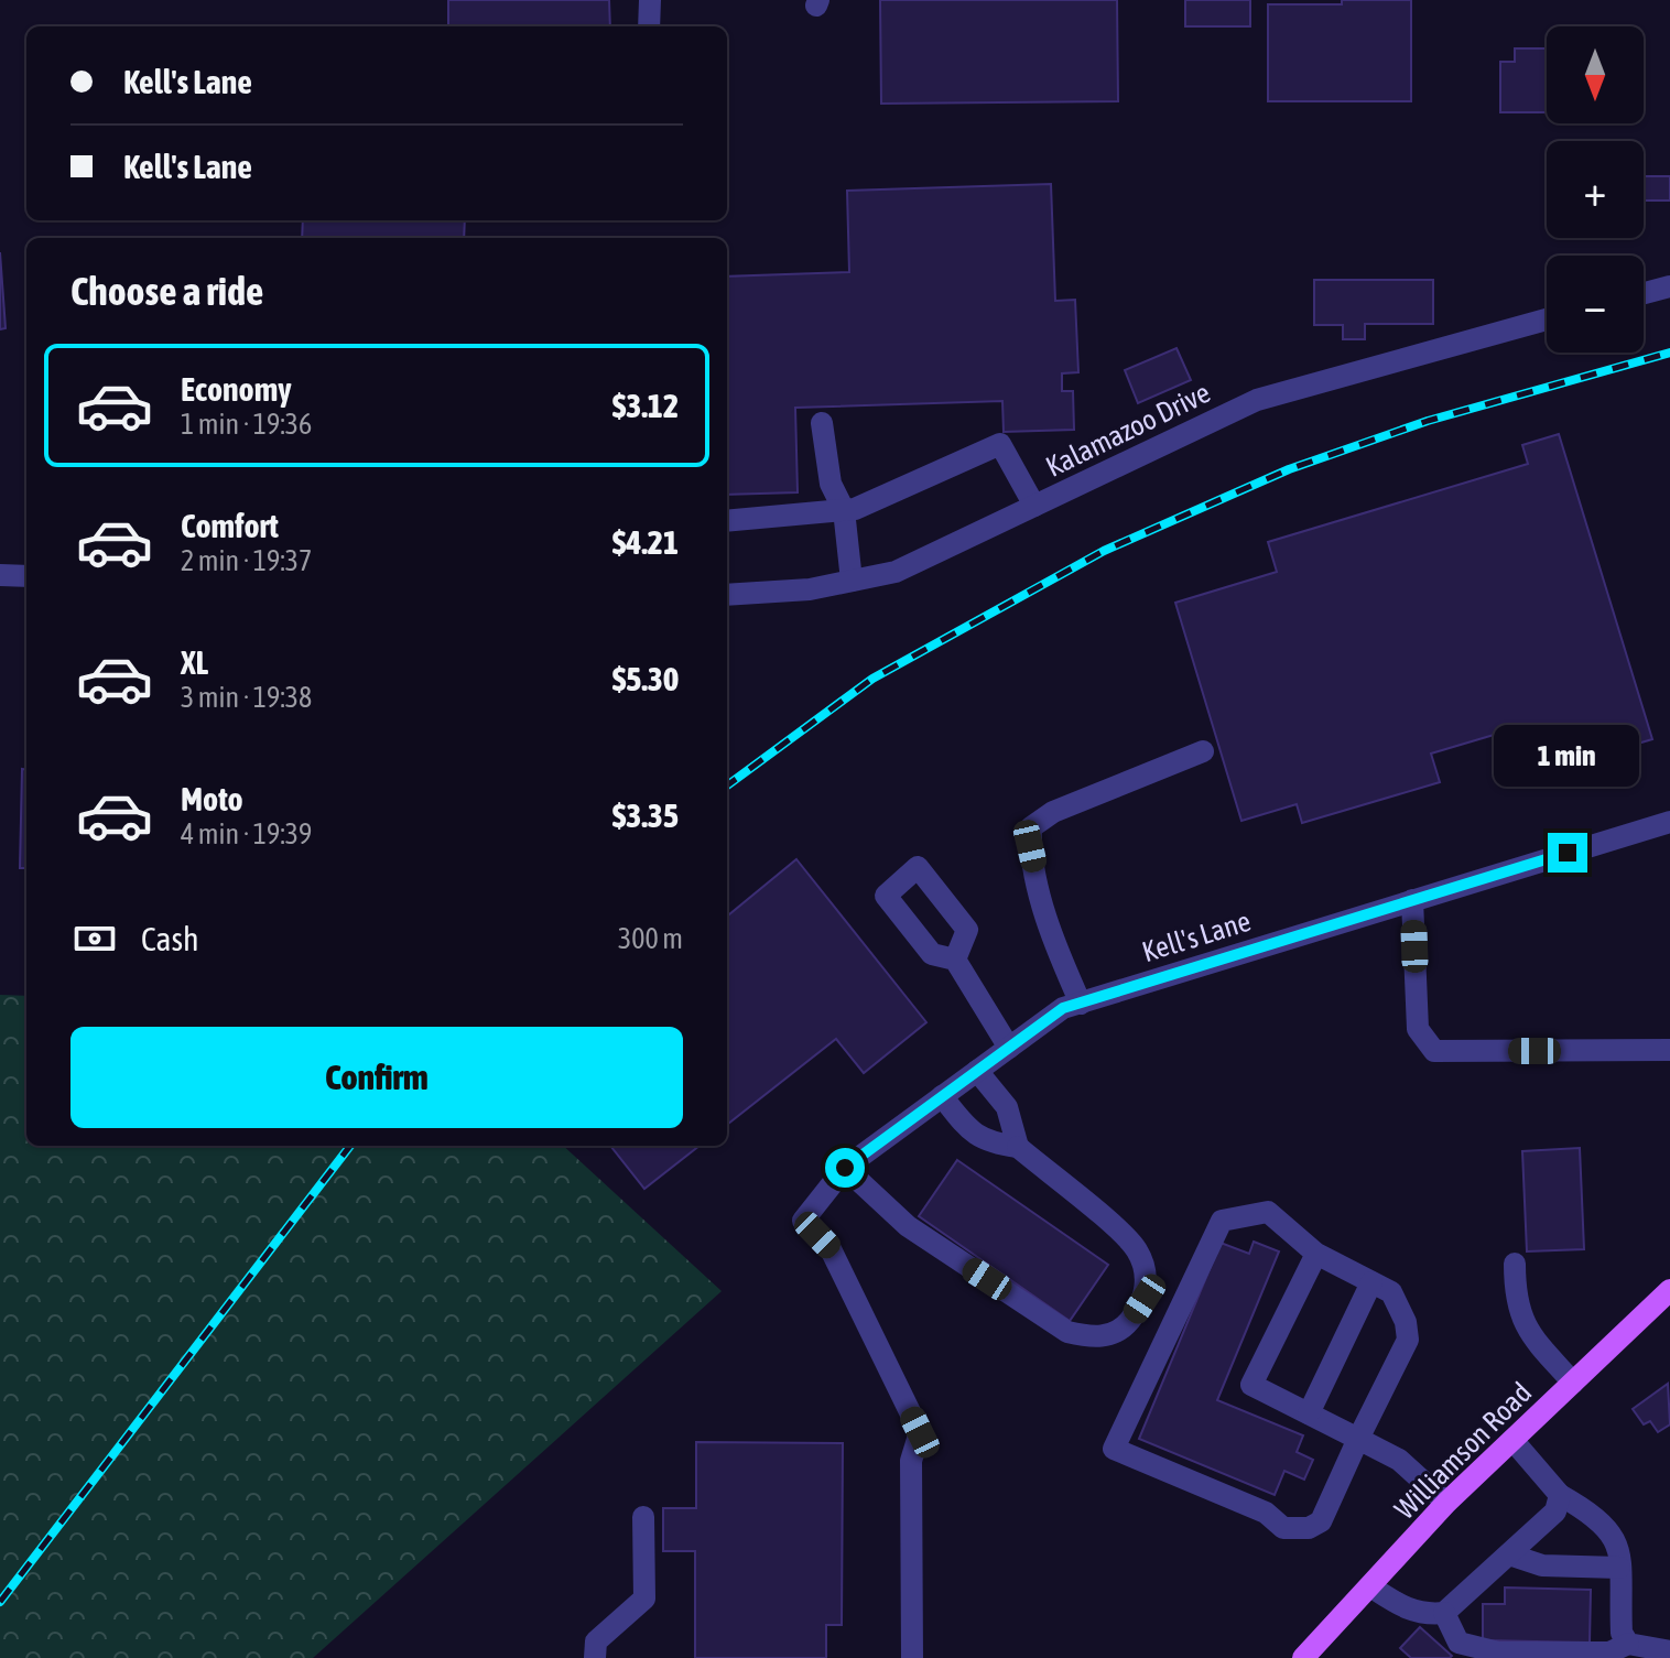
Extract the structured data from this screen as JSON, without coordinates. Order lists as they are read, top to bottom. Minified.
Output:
{"streets":{"main road":["Williamson Road"],"street":["Kalamazoo Drive","Kell's Lane"]},"north":"bottom","page":{"map_buttons":["+","−"],"banner":["Kell's Lane","Kell's Lane"],"heading":"Choose a ride","list":[{"name":"Economy","note":"1 min · 19:36","value":"$3.12"},{"name":"Comfort","note":"2 min · 19:37","value":"$4.21"},{"name":"XL","note":"3 min · 19:38","value":"$5.30"},{"name":"Moto","note":"4 min · 19:39","value":"$3.35"}],"bubble":"1 min","pay":["Cash","300 m"],"buttons":"Confirm"}}
